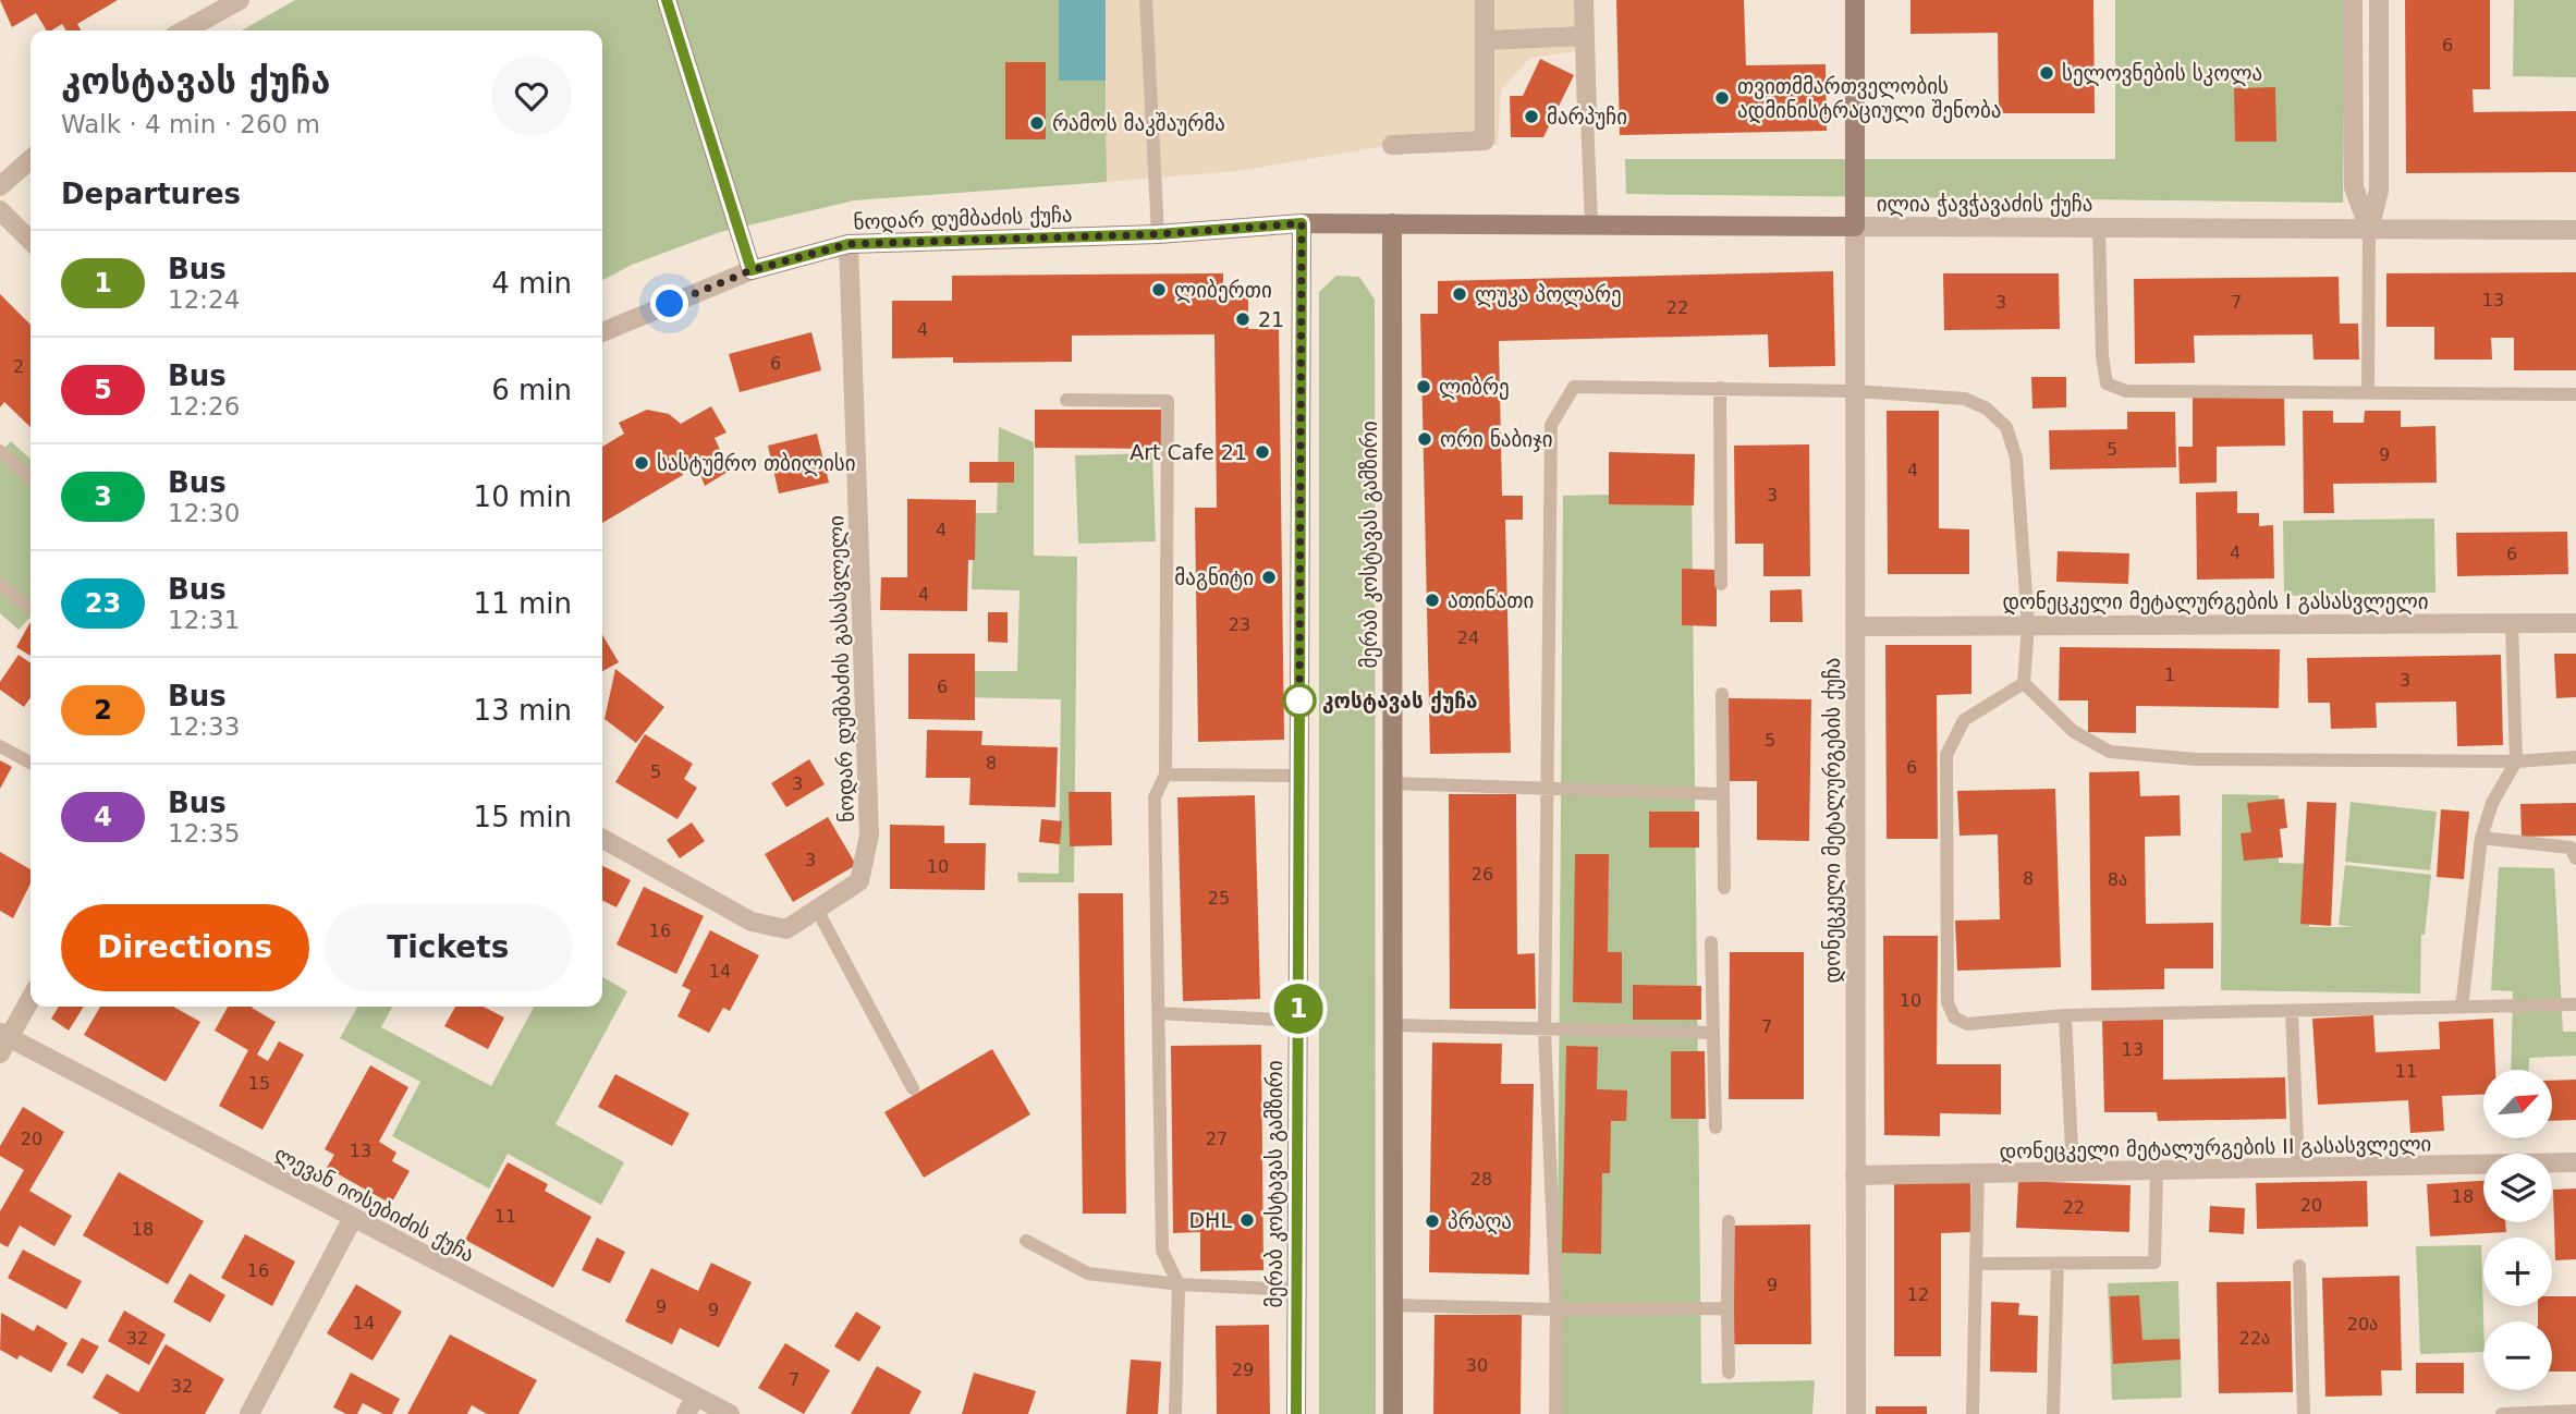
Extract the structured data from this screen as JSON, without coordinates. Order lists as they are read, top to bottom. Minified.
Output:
{"streets":{"street":["ილია ჭავჭავაძის ქუჩა","ნოდარ დუმბაძის ქუჩა","მერაბ კოსტავას გამზირი","დონეცკელი მეტალურგების I გასასვლელი","ნოდარ დუმბაძის გასასვლელი","დონეცკელი მეტალურგების ქუჩა","დონეცკელი მეტალურგების II გასასვლელი","ლევან იოსებიძის ქუჩა"]},"crossings":[["ილია ჭავჭავაძის ქუჩა","ნოდარ დუმბაძის ქუჩა"],["ილია ჭავჭავაძის ქუჩა","მერაბ კოსტავას გამზირი"],["ილია ჭავჭავაძის ქუჩა","დონეცკელი მეტალურგების ქუჩა"],["ნოდარ დუმბაძის ქუჩა","მერაბ კოსტავას გამზირი"],["ნოდარ დუმბაძის ქუჩა","ნოდარ დუმბაძის გასასვლელი"],["დონეცკელი მეტალურგების I გასასვლელი","დონეცკელი მეტალურგების ქუჩა"],["დონეცკელი მეტალურგების ქუჩა","დონეცკელი მეტალურგების II გასასვლელი"]],"places":["სელოვნების სკოლა","თვითმმართველობის ადმინისტრაციული შენობა","მარპუჩი","რამოს მაკშაურმა","ლიბერთი","ლუკა პოლარე","21","ლიბრე","ორი ნაბიჯი","Art Cafe 21","სასტუმრო თბილისი","მაგნიტი","ათინათი","კოსტავას ქუჩა","DHL","პრაღა"],"lines":["bus line 1"],"house_numbers":["6","13","3","7","22","4","6","2","5","9","4","3","4","4","6","4","23","24","1","3","6","5","8","6","5","3","3","10","26","8","8ა","25","16","14","10","7","13","11","15","20","27","13","28","18","20","22","11","18","16","9","12","9","9","14","20ა","32","22ა","30","29","7","32"],"north":"top right","page":{"on_map":"1","heading":[["კოსტავას ქუჩა","Walk · 4 min · 260 m"],"Departures"],"list":[{"mark":"1","name":"Bus","note":"12:24","value":"4 min"},{"mark":"5","name":"Bus","note":"12:26","value":"6 min"},{"mark":"3","name":"Bus","note":"12:30","value":"10 min"},{"mark":"23","name":"Bus","note":"12:31","value":"11 min"},{"mark":"2","name":"Bus","note":"12:33","value":"13 min"},{"mark":"4","name":"Bus","note":"12:35","value":"15 min"}],"buttons":["Directions","Tickets"],"map_buttons":["+","−"]}}
